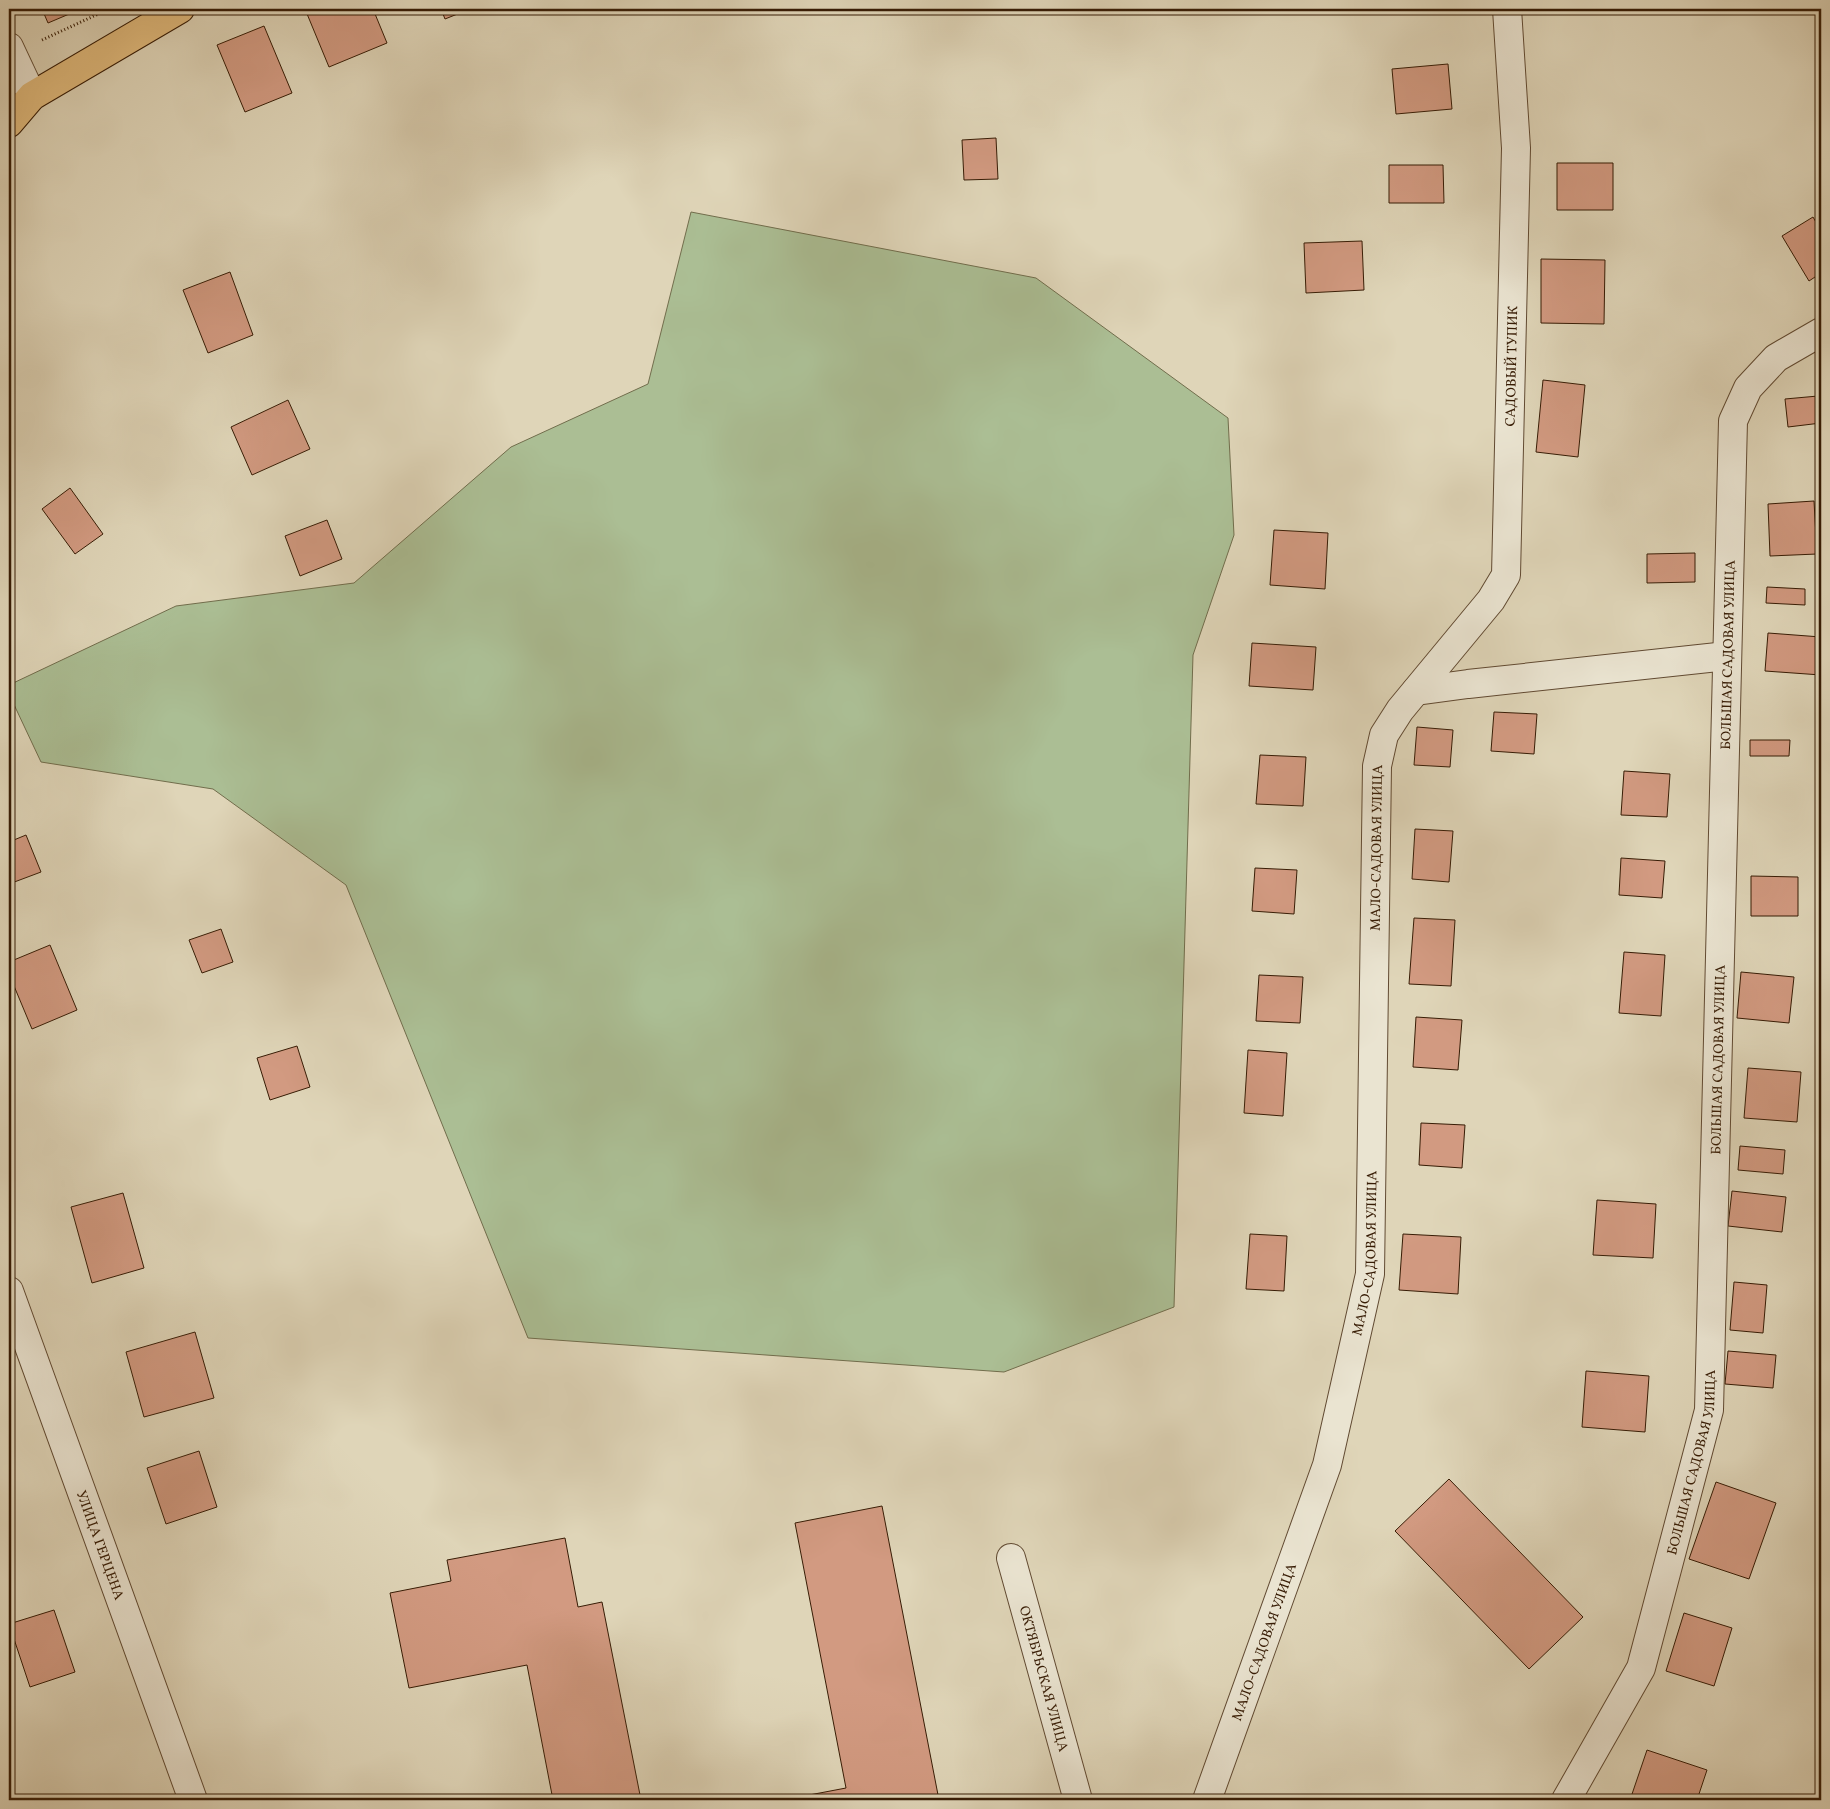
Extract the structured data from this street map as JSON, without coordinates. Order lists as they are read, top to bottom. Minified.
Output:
{"streets":{"street":["САДОВЫЙ ТУПИК","БОЛЬШАЯ САДОВАЯ УЛИЦА","МАЛО-САДОВАЯ УЛИЦА","УЛИЦА ГЕРЦЕНА","ОКТЯБРЬСКАЯ УЛИЦА"]},"crossings":[["САДОВЫЙ ТУПИК","МАЛО-САДОВАЯ УЛИЦА"]]}
